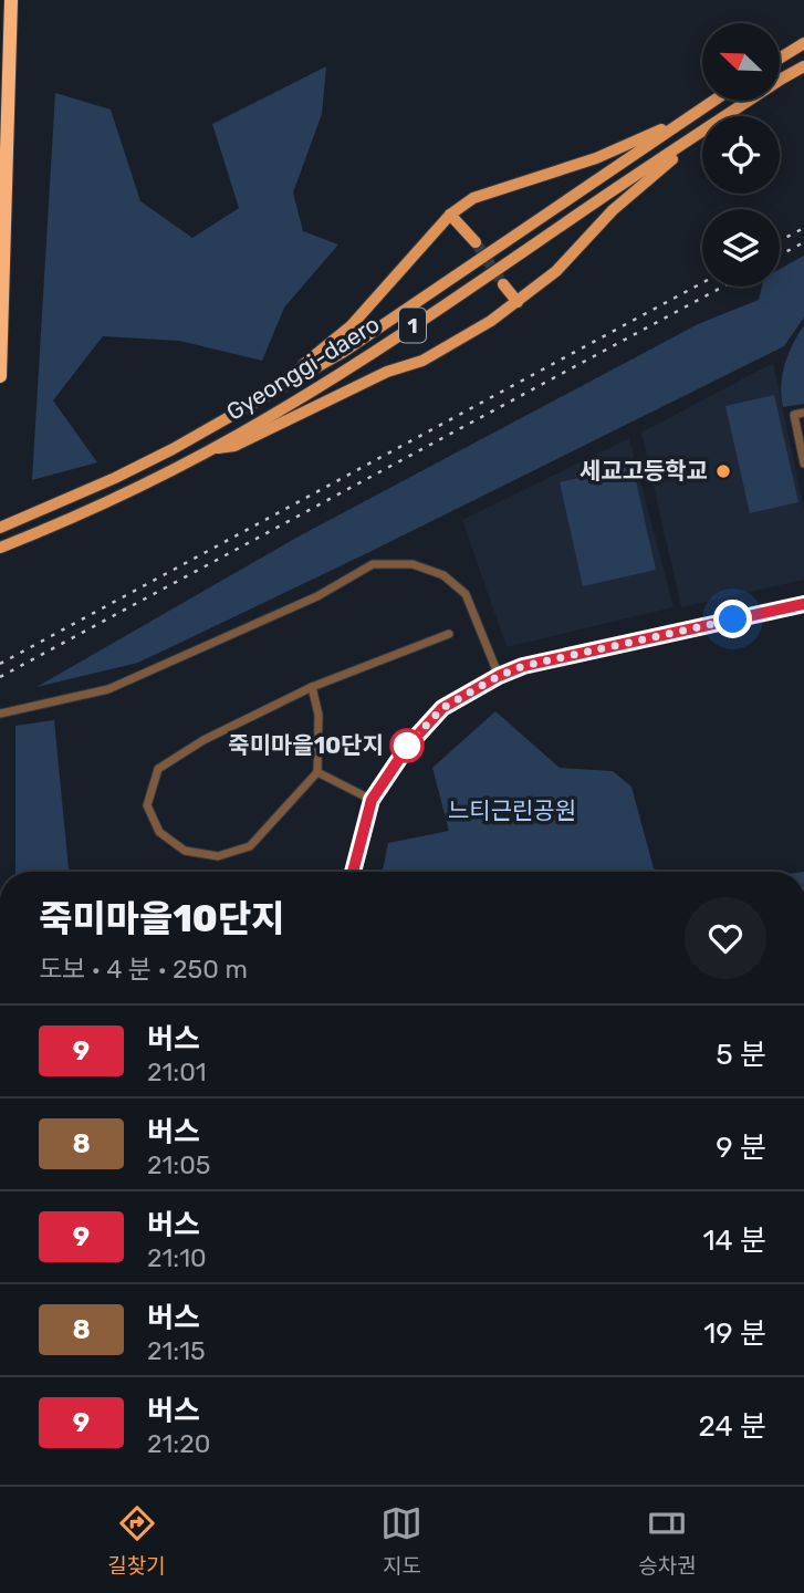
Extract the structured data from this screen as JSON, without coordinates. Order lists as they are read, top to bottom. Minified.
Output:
{"streets":{"main road":["1","Gyeonggi-daero"]},"parks":["느티근린공원"],"places":["세교고등학교","죽미마을10단지"],"lines":["bus line 9"],"north":"top left","page":{"heading":["죽미마을10단지","도보 · 4 분 · 250 m"],"list":[{"mark":"9","name":"버스","note":"21:01","value":"5 분"},{"mark":"8","name":"버스","note":"21:05","value":"9 분"},{"mark":"9","name":"버스","note":"21:10","value":"14 분"},{"mark":"8","name":"버스","note":"21:15","value":"19 분"},{"mark":"9","name":"버스","note":"21:20","value":"24 분"}],"tabs":["길찾기","지도","승차권"]}}
